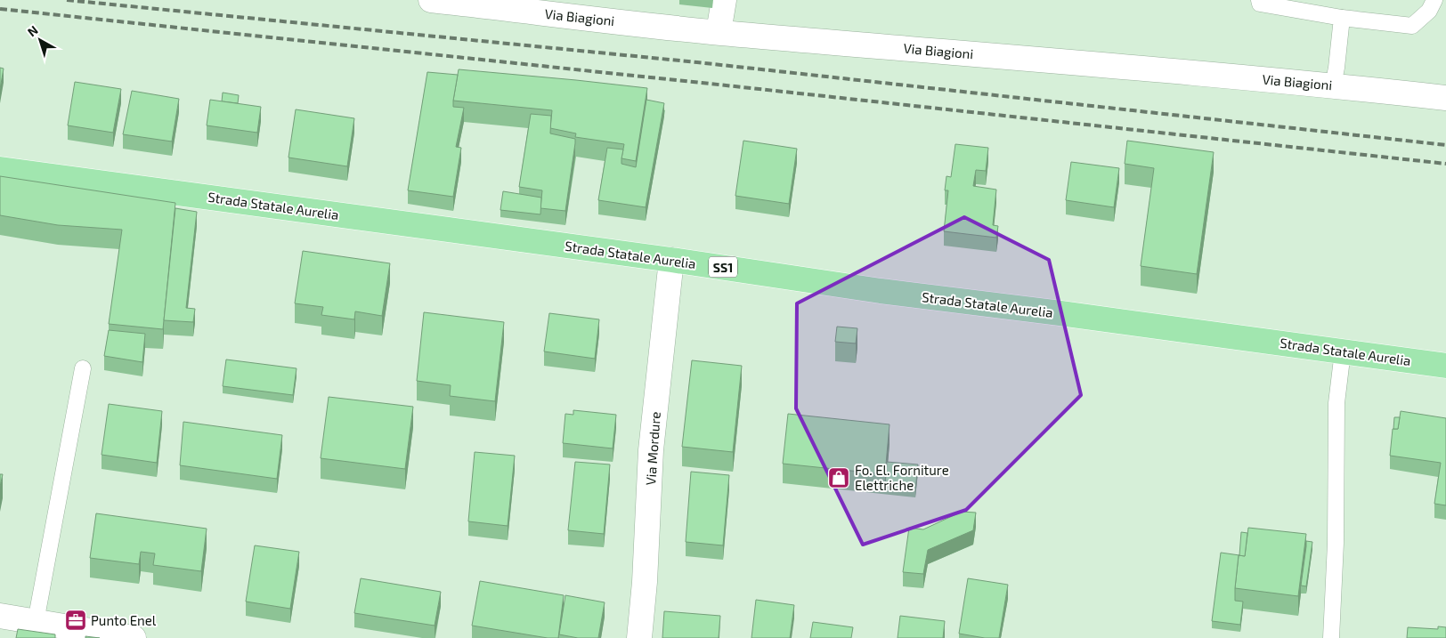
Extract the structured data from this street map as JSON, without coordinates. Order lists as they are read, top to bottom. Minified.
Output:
{"streets":{"main road":["Strada Statale Aurelia","SS1"],"street":["Via Biagioni","Via Mordure"]},"crossings":[["Strada Statale Aurelia","Via Mordure"]],"places":{"shop":["Fo. El. Forniture Elettriche"],"office":["Punto Enel"]},"north":"top left"}
